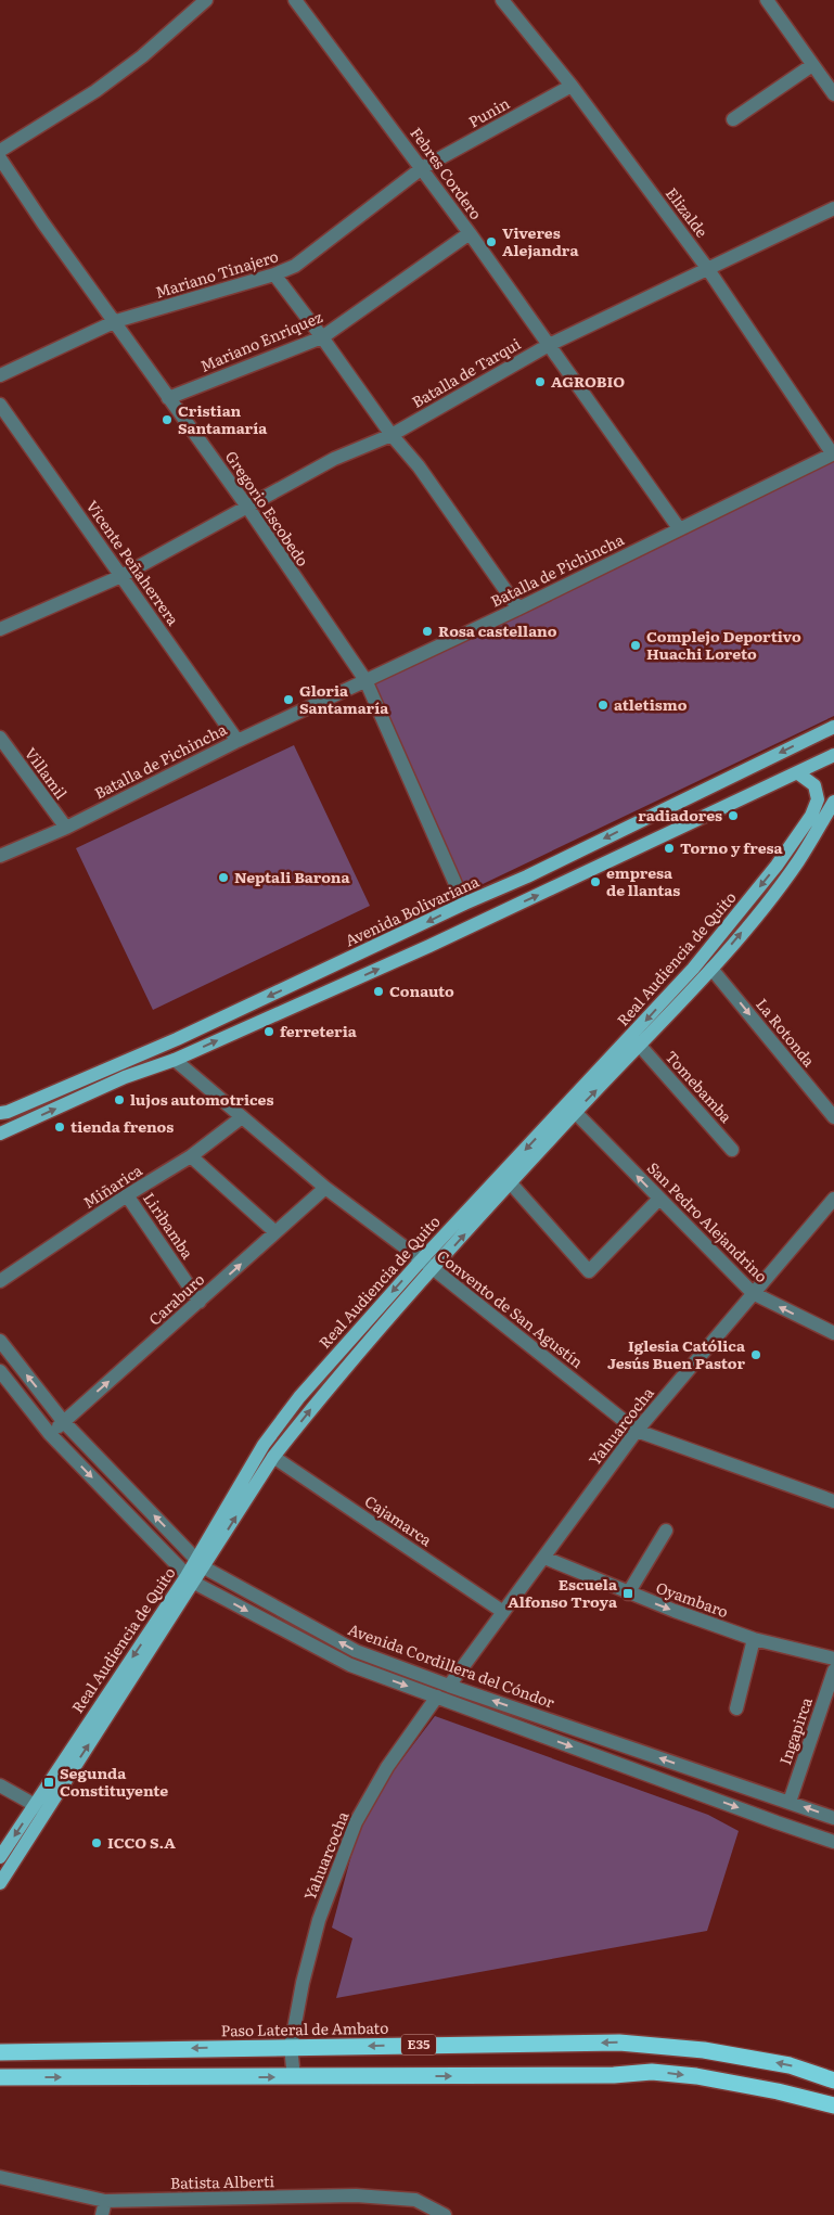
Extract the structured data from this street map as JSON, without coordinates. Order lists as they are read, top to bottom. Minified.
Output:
{"streets":{"highway":["Paso Lateral de Ambato","E35"],"main road":["Avenida Bolivariana","Real Audiencia de Quito"],"street":["Punin","Febres Cordero","Elizalde","Mariano Tinajero","Mariano Enriquez","Batalla de Tarqui","Gregorio Escobedo","Vicente Peñaherrera","Batalla de Pichincha","Villamil","La Rotonda","Tomebamba","Miñarica","San Pedro Alejandrino","Liribamba","Caraburo","Convento de San Agustín","Yahuarcocha","Cajamarca","Oyambaro","Avenida Cordillera del Cóndor","Ingapirca","Batista Alberti"]},"crossings":[["Punin","Febres Cordero"],["Punin","Elizalde"],["Punin","Mariano Tinajero"],["Febres Cordero","Mariano Tinajero"],["Febres Cordero","Mariano Enriquez"],["Febres Cordero","Batalla de Tarqui"],["Febres Cordero","Batalla de Pichincha"],["Elizalde","Batalla de Tarqui"],["Elizalde","Batalla de Pichincha"],["Mariano Tinajero","Gregorio Escobedo"],["Mariano Enriquez","Gregorio Escobedo"],["Batalla de Tarqui","Gregorio Escobedo"],["Batalla de Tarqui","Vicente Peñaherrera"],["Gregorio Escobedo","Batalla de Pichincha"],["Gregorio Escobedo","Avenida Bolivariana"],["Vicente Peñaherrera","Batalla de Pichincha"],["Batalla de Pichincha","Villamil"],["Real Audiencia de Quito","La Rotonda"],["Real Audiencia de Quito","Tomebamba"],["Real Audiencia de Quito","San Pedro Alejandrino"],["Real Audiencia de Quito","Convento de San Agustín"],["Real Audiencia de Quito","Cajamarca"],["Real Audiencia de Quito","Avenida Cordillera del Cóndor"],["Miñarica","Liribamba"],["Miñarica","Convento de San Agustín"],["San Pedro Alejandrino","Yahuarcocha"],["Liribamba","Caraburo"],["Caraburo","Convento de San Agustín"],["Caraburo","Avenida Cordillera del Cóndor"],["Convento de San Agustín","Yahuarcocha"],["Yahuarcocha","Cajamarca"],["Yahuarcocha","Oyambaro"],["Yahuarcocha","Avenida Cordillera del Cóndor"],["Yahuarcocha","Paso Lateral de Ambato"],["Yahuarcocha","E35"],["Avenida Cordillera del Cóndor","Ingapirca"]],"one_way":["La Rotonda","San Pedro Alejandrino","Caraburo","Oyambaro"],"places":{"other":["Viveres Alejandra","AGROBIO","Cristian Santamaría","Rosa castellano","Complejo Deportivo Huachi Loreto","Gloria Santamaría","atletismo","radiadores","Torno y fresa","Neptali Barona","empresa de llantas","Conauto","ferreteria","lujos automotrices","tienda frenos","Iglesia Católica Jesús Buen Pastor","ICCO S.A"],"transit":["Escuela Alfonso Troya","Segunda Constituyente"]}}
